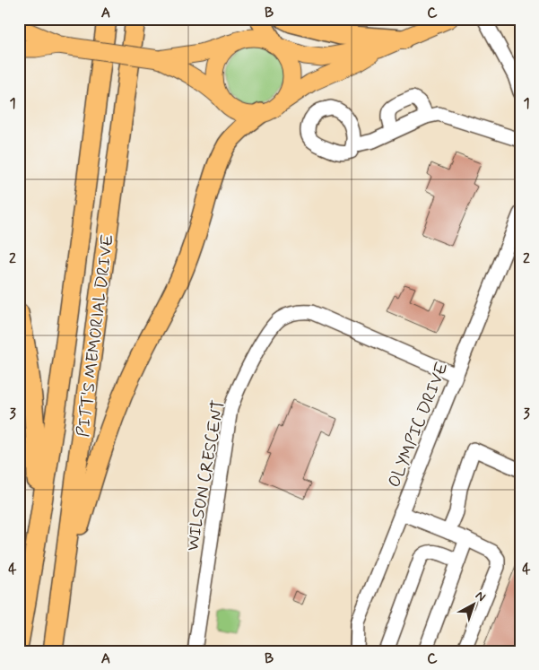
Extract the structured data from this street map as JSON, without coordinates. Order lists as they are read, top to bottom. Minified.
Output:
{"streets":{"highway":["PITT'S MEMORIAL DRIVE"],"street":["OLYMPIC DRIVE","WILSON CRESCENT"]},"crossings":[["OLYMPIC DRIVE","WILSON CRESCENT"]],"north":"top right","grid":{"columns":["A","B","C"],"rows":["1","2","3","4"]}}
